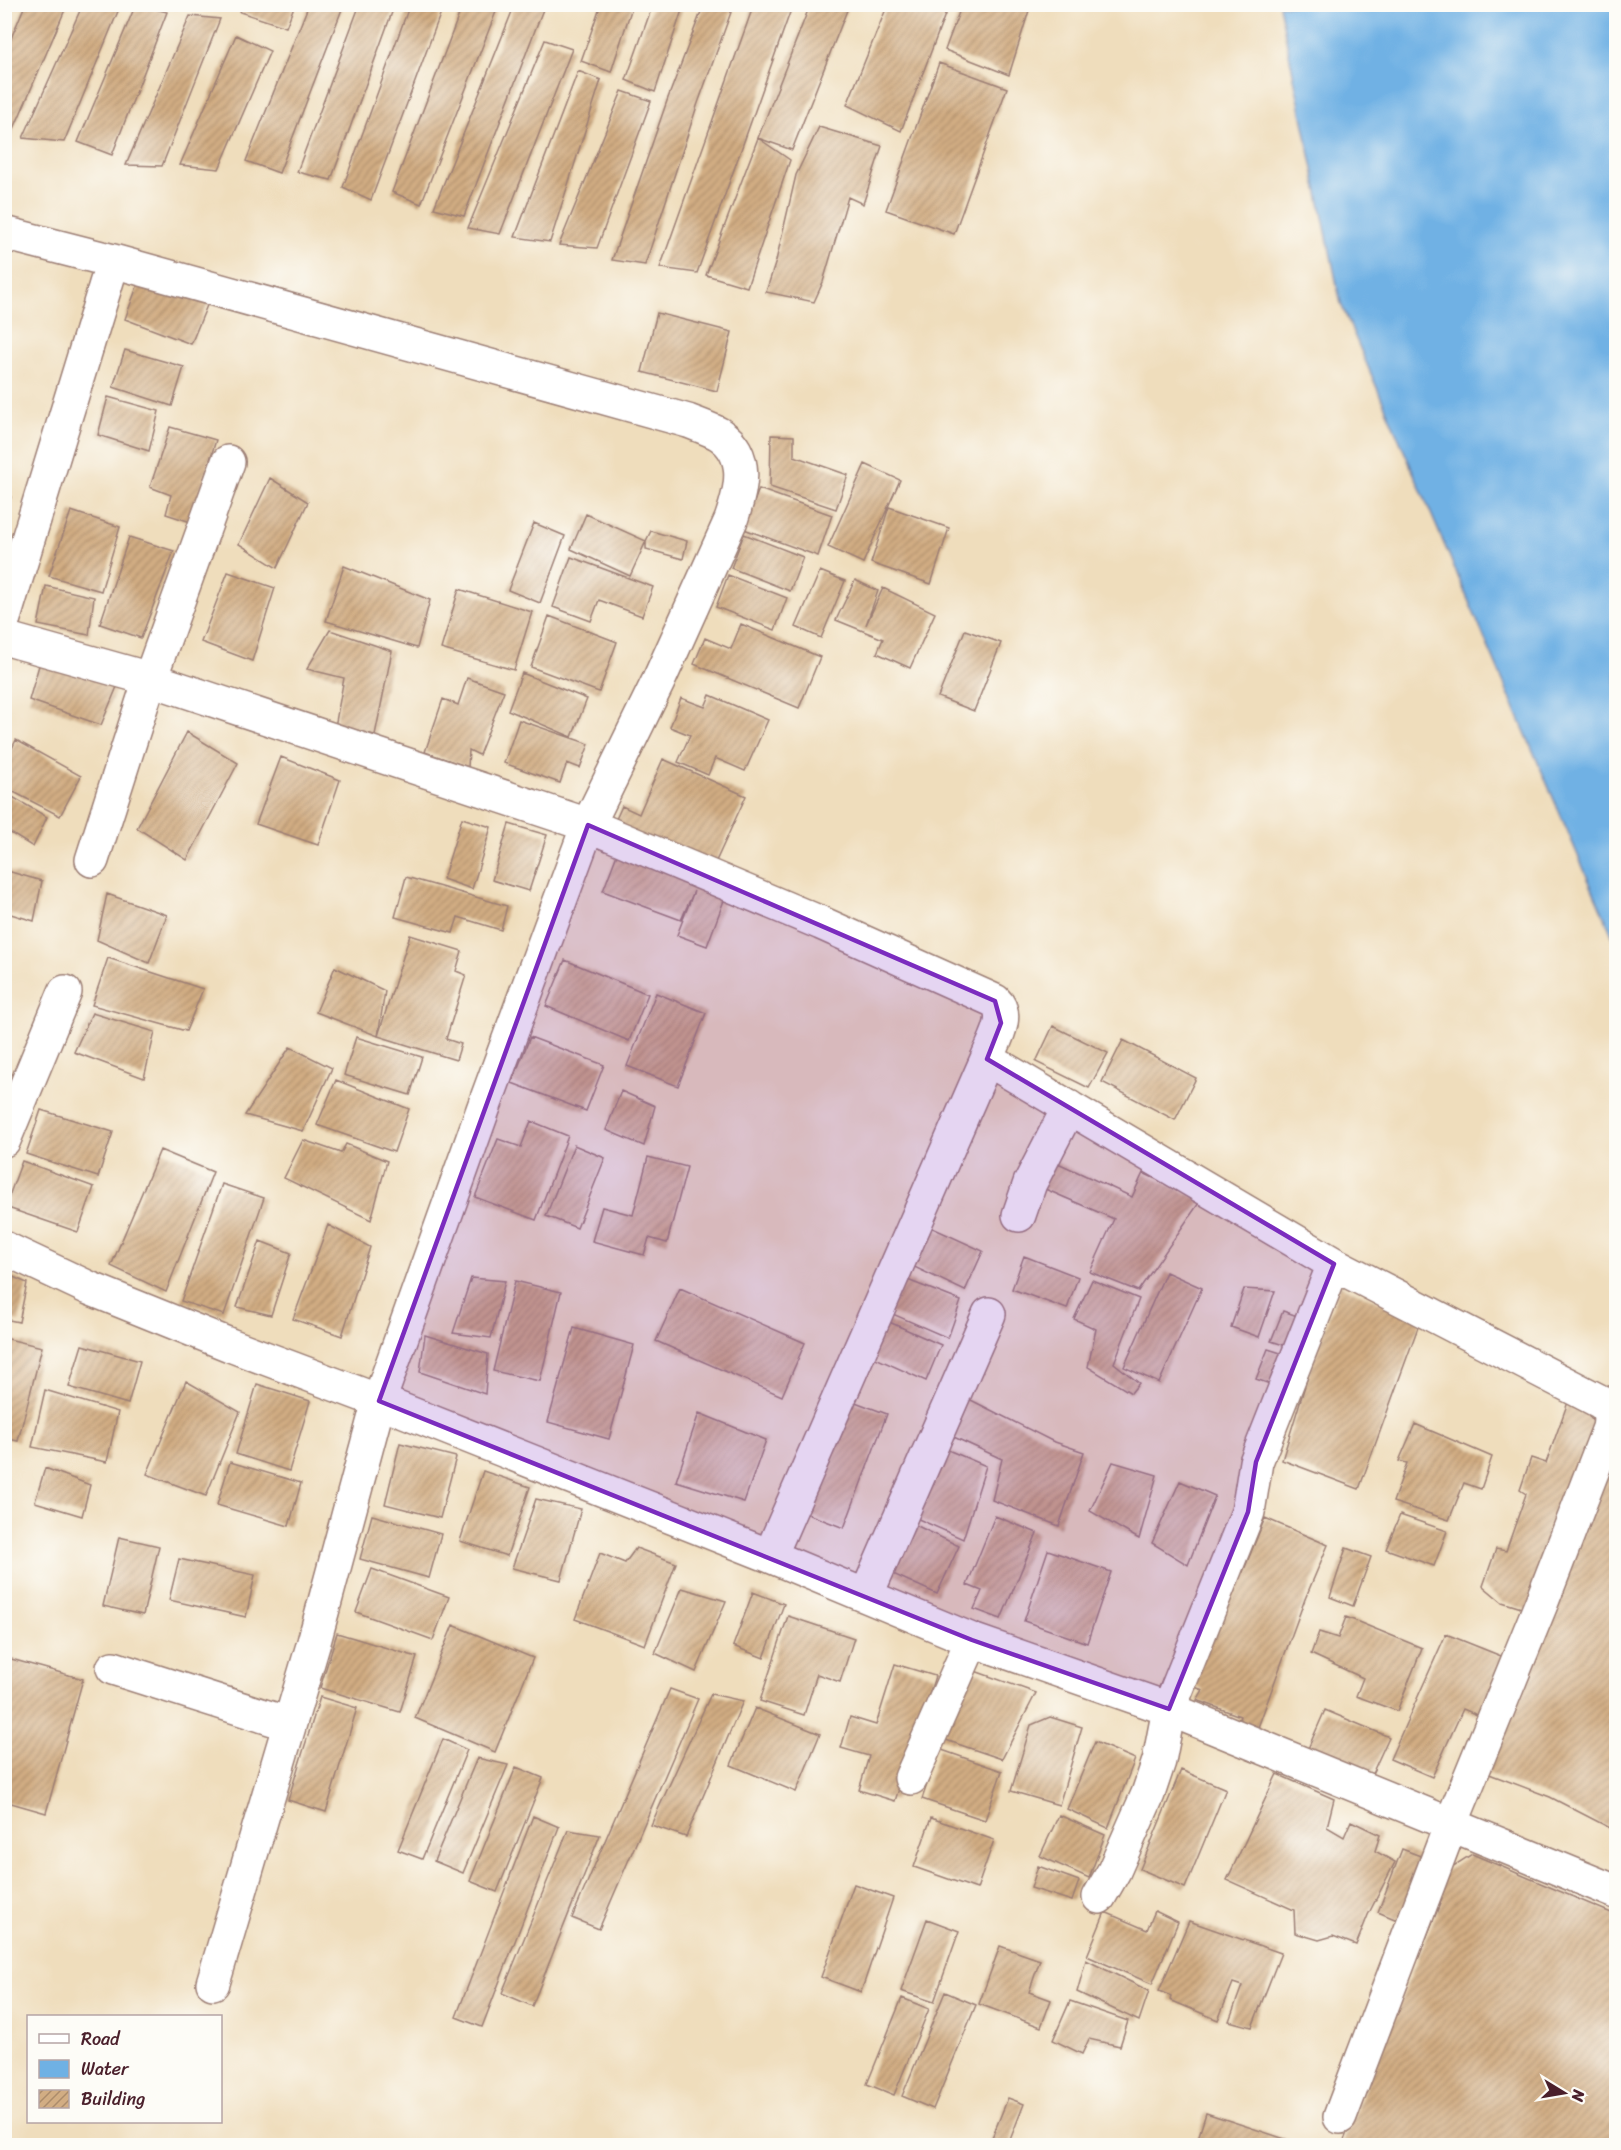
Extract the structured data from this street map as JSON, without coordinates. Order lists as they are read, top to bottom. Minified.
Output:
{"legend":["Road","Water","Building"],"north":"right"}
